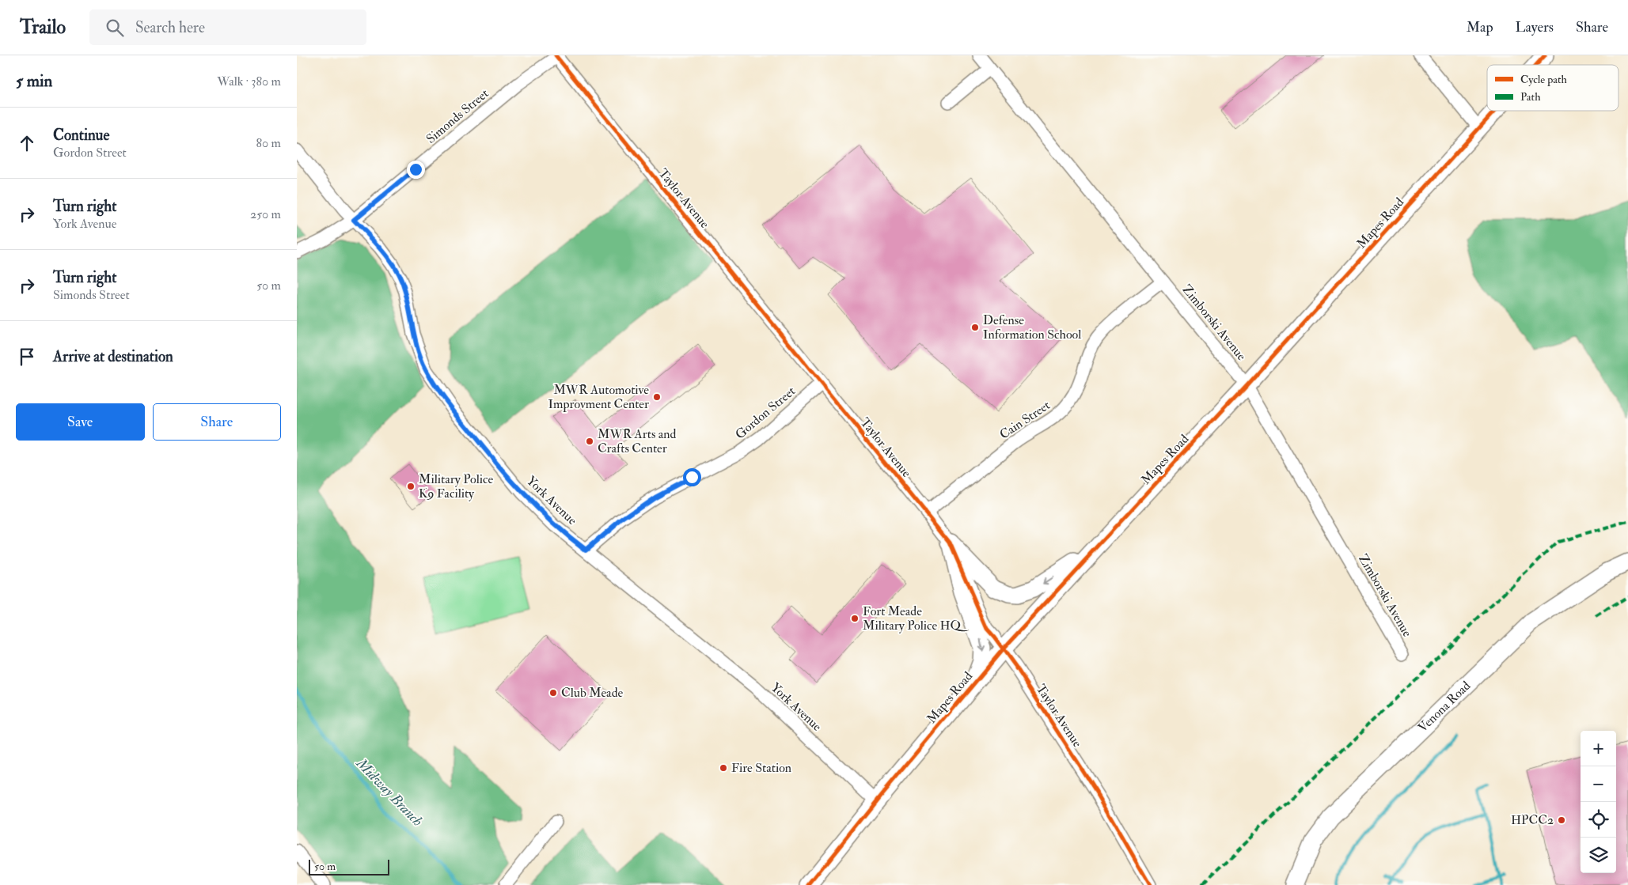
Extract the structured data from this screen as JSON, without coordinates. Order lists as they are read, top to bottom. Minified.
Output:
{"streets":{"street":["Simonds Street","Taylor Avenue","Mapes Road","Zimborski Avenue","Gordon Street","Cain Street","York Avenue","Venona Road"]},"crossings":[["Simonds Street","Taylor Avenue"],["Simonds Street","York Avenue"],["Taylor Avenue","Mapes Road"],["Taylor Avenue","Gordon Street"],["Taylor Avenue","Cain Street"],["Mapes Road","Zimborski Avenue"],["Mapes Road","York Avenue"],["Zimborski Avenue","Cain Street"],["Gordon Street","York Avenue"]],"water":["Midway Branch"],"places":["Defense Information School","MWR Automotive Improvment Center","MWR Arts and Crafts Center","Military Police K9 Facility","Fort Meade Military Police HQ","Club Meade","Fire Station","HPCC2"],"legend":["Cycle path","Path"],"scale_bar":"50 m","page":{"header":"Trailo","search":"Search here","nav":["Map","Layers","Share"],"heading":["5 min","Walk · 380 m"],"list":[["Continue","Gordon Street","80 m"],["Turn right","York Avenue","250 m"],["Turn right","Simonds Street","50 m"],"Arrive at destination"],"buttons":["Save","Share"],"map_buttons":["+","−"],"scale":"50 m"}}
